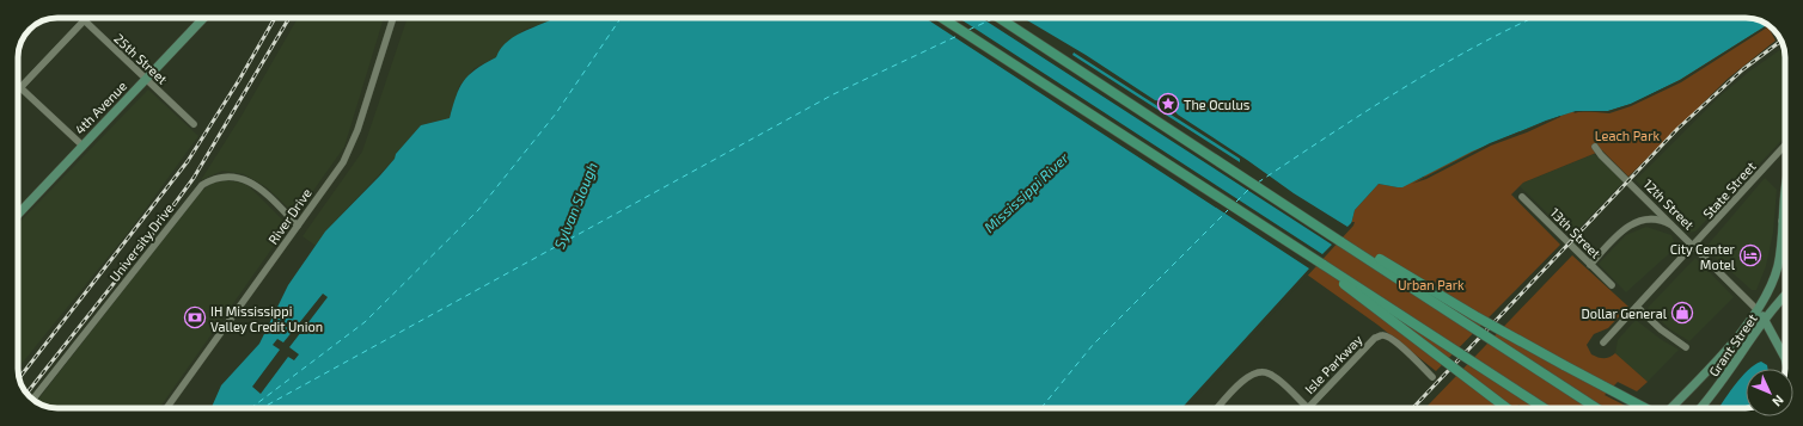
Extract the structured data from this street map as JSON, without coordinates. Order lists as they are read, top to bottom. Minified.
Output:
{"streets":{"main road":["4th Avenue","12th Street","Grant Street"],"street":["25th Street","State Street","River Drive","13th Street","University Drive","Isle Parkway"]},"crossings":[["25th Street","4th Avenue"],["State Street","12th Street"],["12th Street","Grant Street"],["River Drive","University Drive"]],"water":["Mississippi River","Sylvan Slough"],"parks":["Leach Park","Urban Park"],"places":{"place":["The Oculus"],"hotel":["City Center Motel"],"shop":["Dollar General"],"bank":["IH Mississippi Valley Credit Union"]},"north":"bottom right"}
